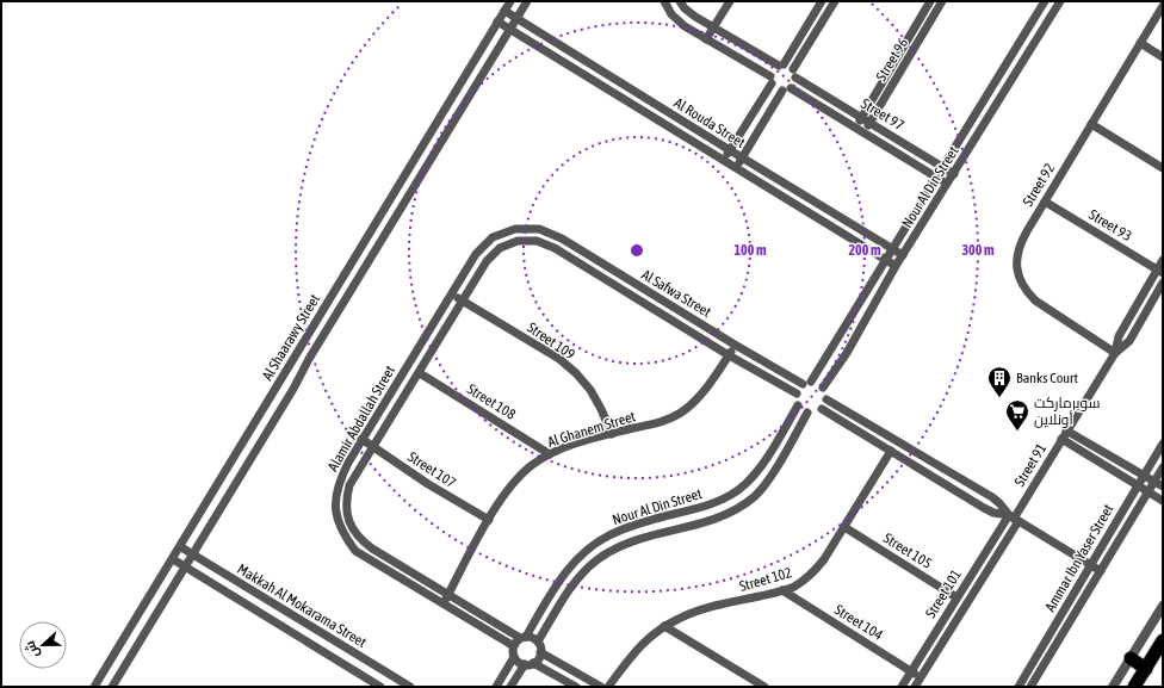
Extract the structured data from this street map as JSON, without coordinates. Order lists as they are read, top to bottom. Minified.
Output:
{"streets":{"street":["Street 96","Street 97","Al Rouda Street","Street 92","Nour Al Din Street","Street 93","Al Safwa Street","Al Shaarawy Street","Street 109","Street 108","Alamir Abdallah Street","Al Ghanem Street","Street 91","Street 107","Street 105","Ammar Ibn Yaser Street","Street 102","Street 101","Makkah Al Mokarama Street","Street 104"]},"crossings":[["Street 96","Street 97"],["Street 97","Nour Al Din Street"],["Al Rouda Street","Nour Al Din Street"],["Al Rouda Street","Al Shaarawy Street"],["Street 92","Street 93"],["Street 92","Street 91"],["Nour Al Din Street","Al Safwa Street"],["Nour Al Din Street","Alamir Abdallah Street"],["Street 93","Street 91"],["Al Safwa Street","Street 109"],["Al Safwa Street","Alamir Abdallah Street"],["Al Safwa Street","Al Ghanem Street"],["Al Shaarawy Street","Makkah Al Mokarama Street"],["Street 109","Alamir Abdallah Street"],["Street 109","Al Ghanem Street"],["Street 108","Alamir Abdallah Street"],["Street 108","Al Ghanem Street"],["Alamir Abdallah Street","Al Ghanem Street"],["Alamir Abdallah Street","Street 107"],["Al Ghanem Street","Street 107"],["Street 91","Street 101"],["Street 105","Street 102"],["Street 105","Street 101"],["Street 102","Street 104"],["Street 101","Street 104"]],"places":{"building":["Banks Court"],"supermarket":["سوبرماركت أونلاين"]},"north":"left","rings":["100 m","200 m","300 m"]}
